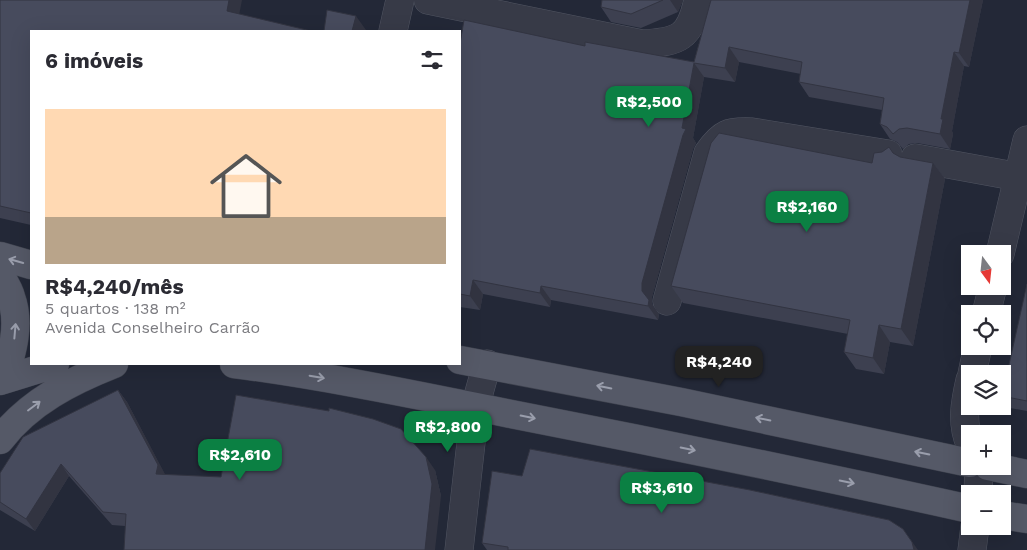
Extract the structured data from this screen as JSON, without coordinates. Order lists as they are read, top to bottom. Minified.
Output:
{"north":"bottom","page":{"heading":"6 imóveis","price":["R$2,500","R$2,160","R$4,240","R$2,800","R$2,610","R$3,610"],"list":[{"name":"R$4,240/mês","note":"5 quartos · 138 m² · Avenida Conselheiro Carrão"}],"map_buttons":["+","−"]}}
